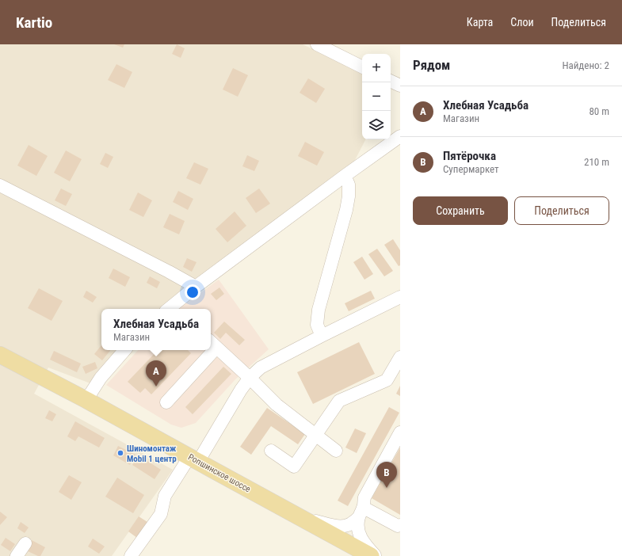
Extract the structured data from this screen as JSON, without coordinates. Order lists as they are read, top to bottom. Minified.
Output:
{"streets":{"main road":["Ропшинское шоссе"]},"places":["Шиномонтаж Mobil 1 центр"],"page":{"header":"Kartio","nav":["Карта","Слои","Поделиться"],"heading":["Рядом","Найдено: 2"],"map_buttons":["+","−"],"list":[{"mark":"A","name":"Хлебная Усадьба","note":"Магазин","value":"80 m"},{"mark":"B","name":"Пятёрочка","note":"Супермаркет","value":"210 m"}],"buttons":["Сохранить","Поделиться"],"popup":["Хлебная Усадьба","Магазин"],"pins":["A","B"]}}
